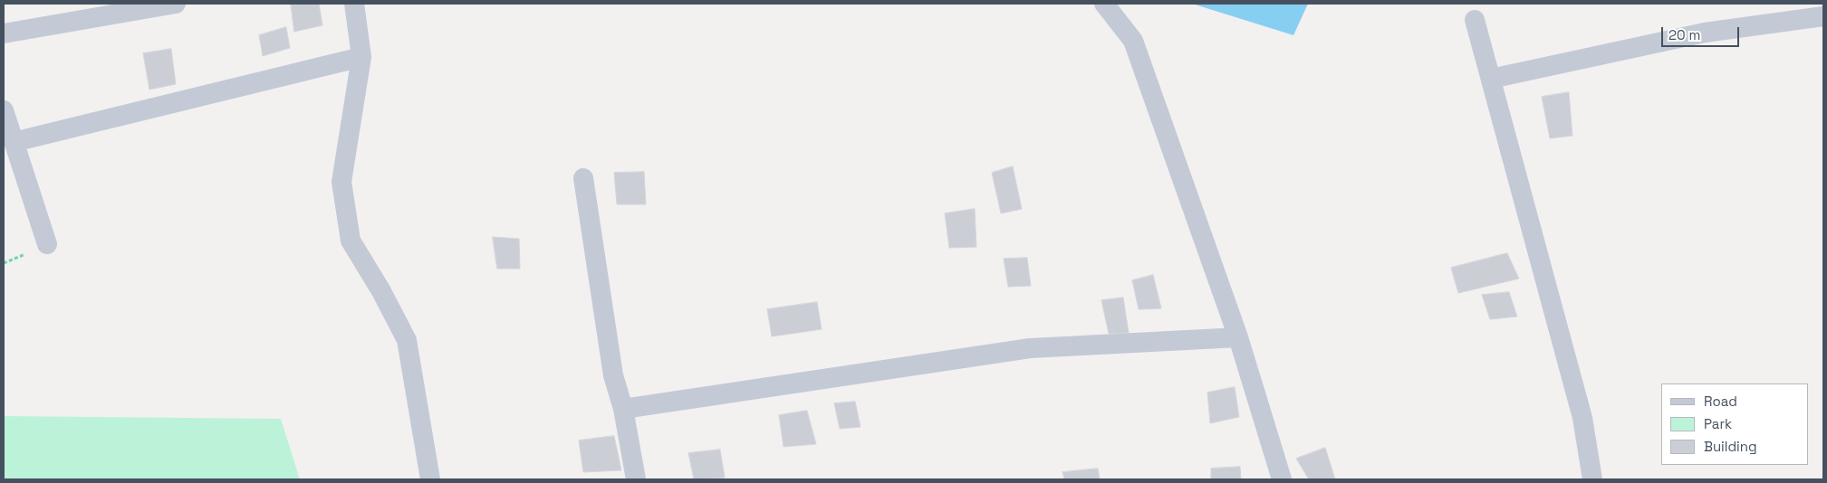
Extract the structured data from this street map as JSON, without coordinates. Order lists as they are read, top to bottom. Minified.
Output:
{"legend":["Road","Park","Building"],"scale_bar":"20 m"}
